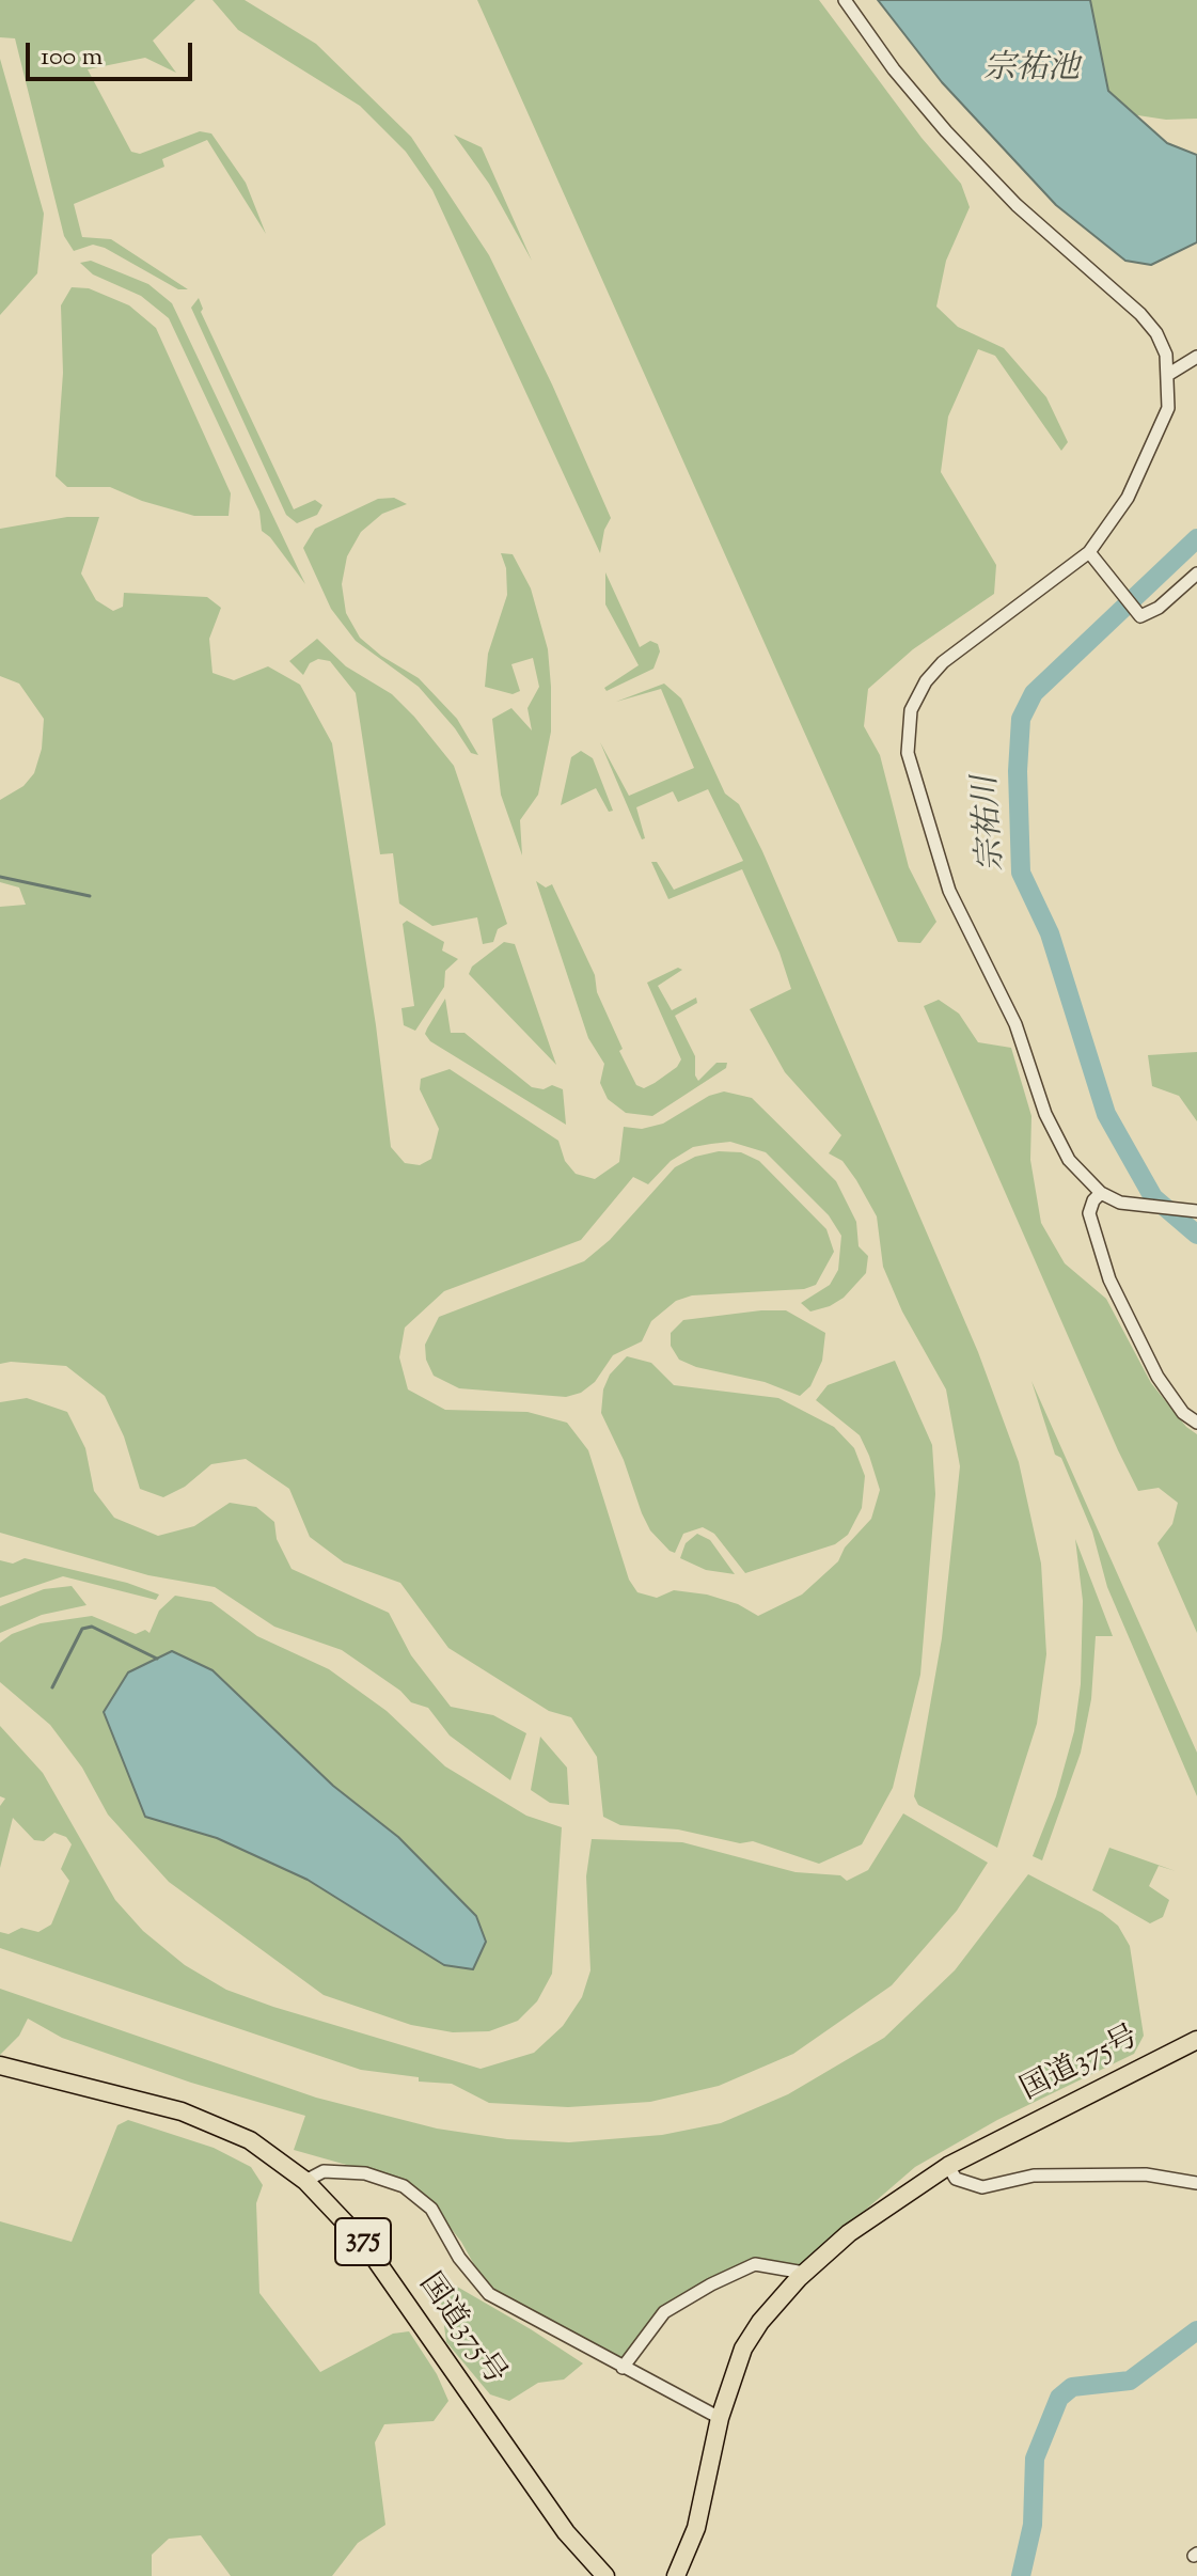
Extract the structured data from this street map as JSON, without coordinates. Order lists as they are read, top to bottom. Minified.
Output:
{"streets":{"highway":["国道375号","375"]},"water":["宗祐池","宗祐川"],"scale_bar":"100 m"}
